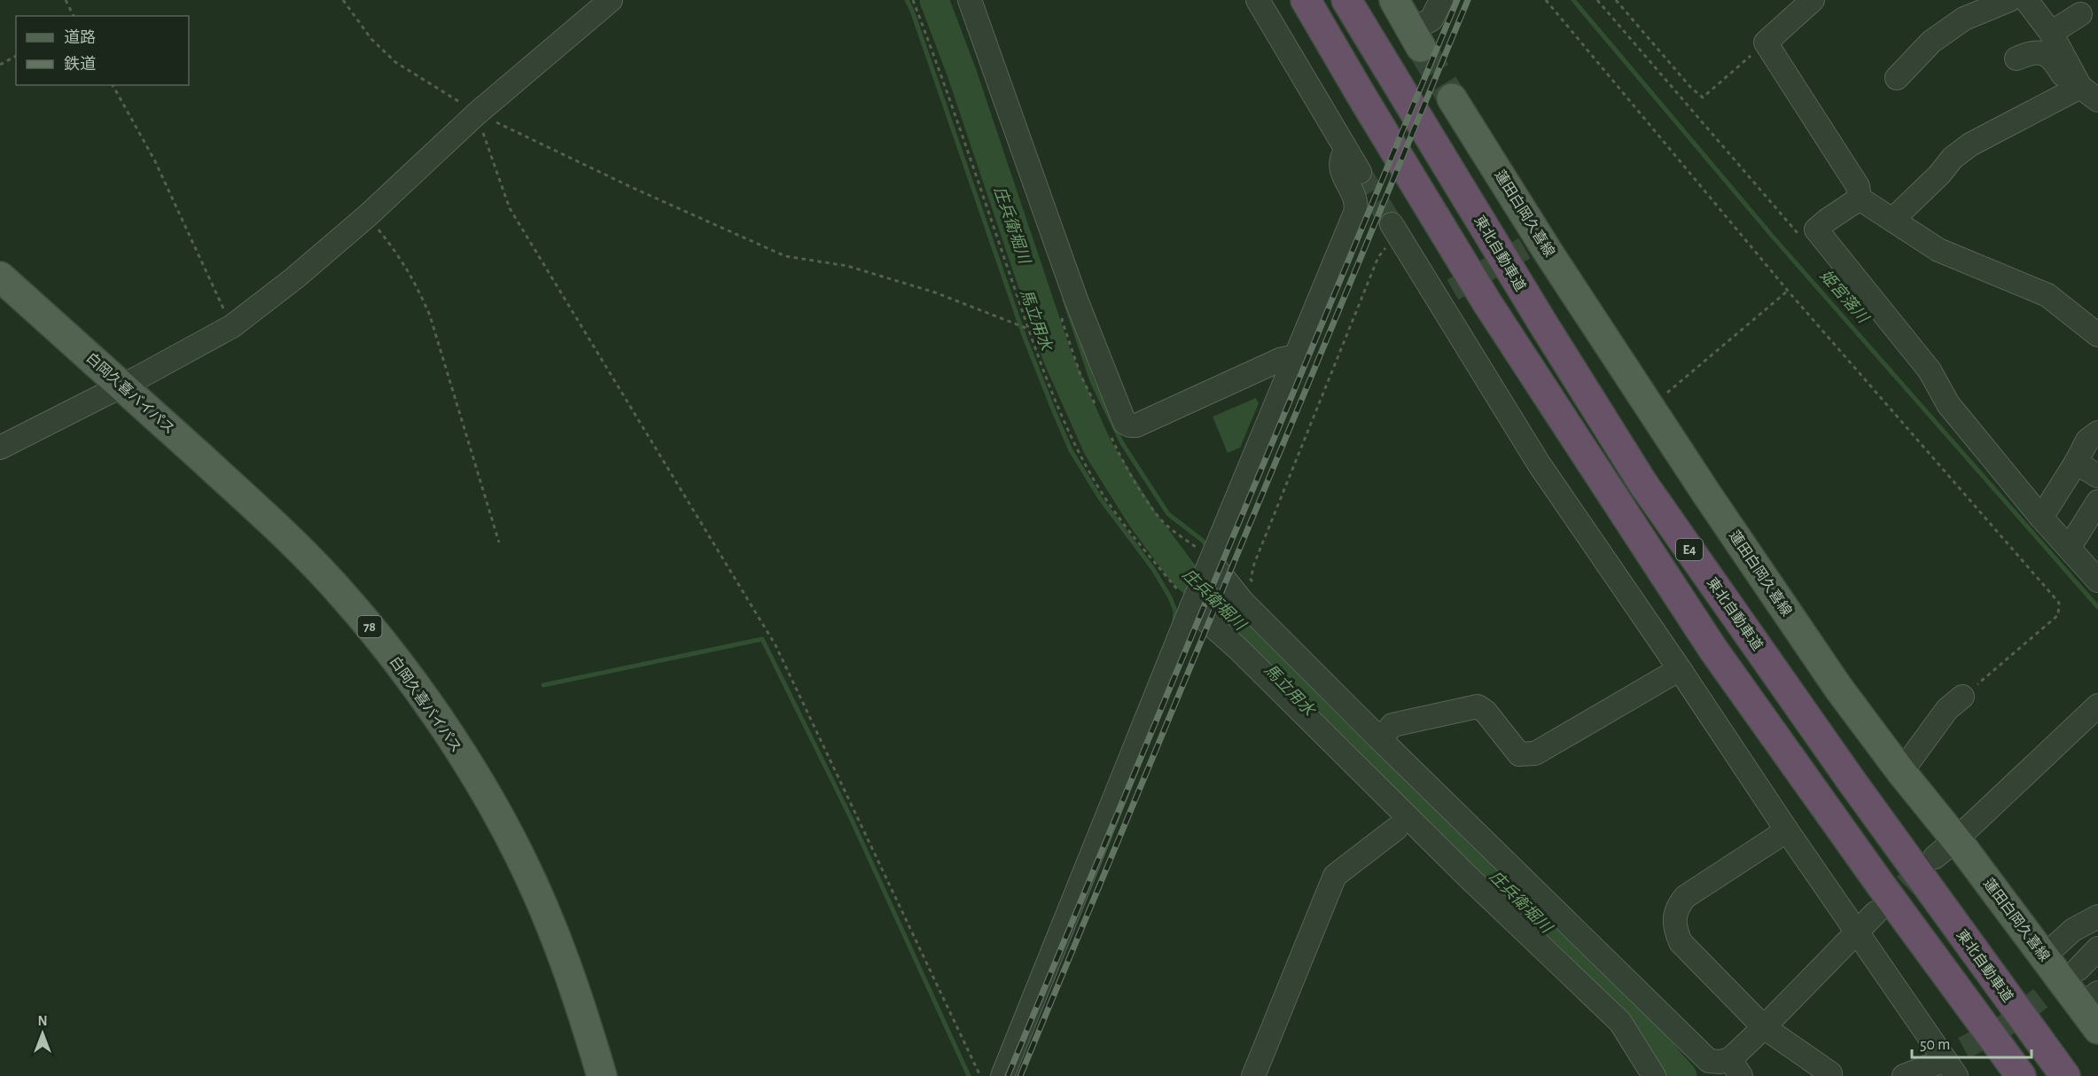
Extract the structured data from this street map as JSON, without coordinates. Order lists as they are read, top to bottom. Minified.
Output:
{"streets":{"highway":["東北自動車道","E4"],"main road":["蓮田白岡久喜線","白岡久喜バイパス","78"]},"water":["庄兵衛堀川","姫宮落川","馬立用水"],"legend":["道路","鉄道"],"scale_bar":"50 m","north":"top"}
